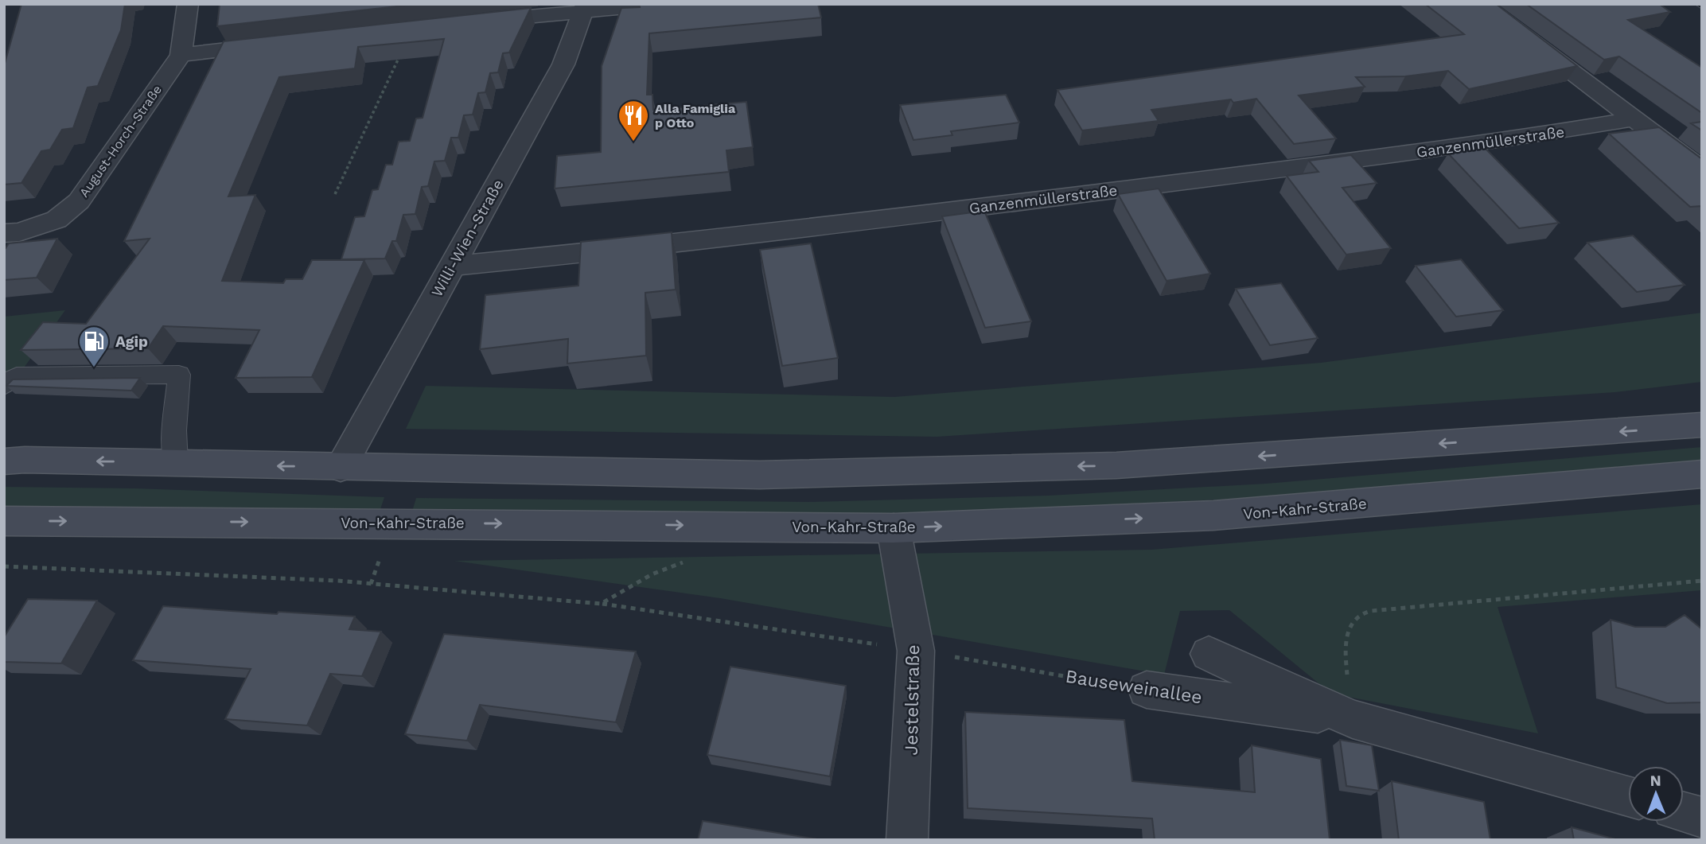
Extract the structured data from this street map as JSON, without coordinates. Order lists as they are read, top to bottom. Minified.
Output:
{"streets":{"main road":["Von-Kahr-Straße"],"street":["August-Horch-Straße","Ganzenmüllerstraße","Willi-Wien-Straße","Bauseweinallee","Jestelstraße"]},"crossings":[["Ganzenmüllerstraße","Willi-Wien-Straße"],["Von-Kahr-Straße","Jestelstraße"],["Bauseweinallee","Jestelstraße"]],"places":{"restaurant":["Alla Famiglia p Otto"],"fuel station":["Agip"]},"north":"top"}
